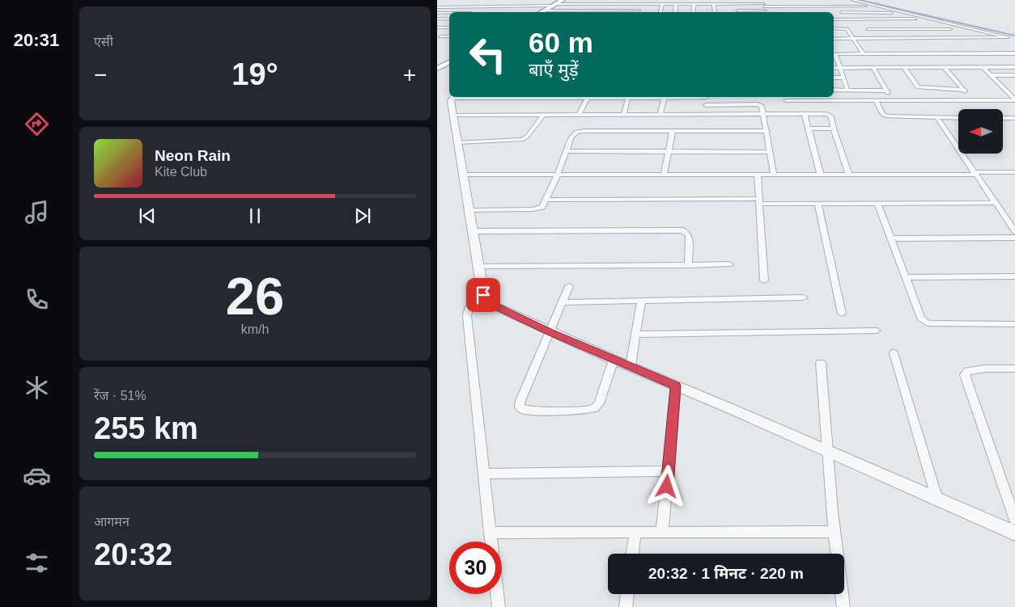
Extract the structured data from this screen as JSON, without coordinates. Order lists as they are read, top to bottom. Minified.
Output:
{"north":"left","page":{"tabs":"20:31","tile":["एसी",["26","km/h"],["रेंज · 51%","255 km"],["आगमन","20:32"]],"turn":["60 m","बाएँ मुड़ें"],"heat":["−","19°","+"],"song":["Neon Rain","Kite Club"],"limit":"30","trip":"20:32 · 1 मिनट · 220 m"}}
